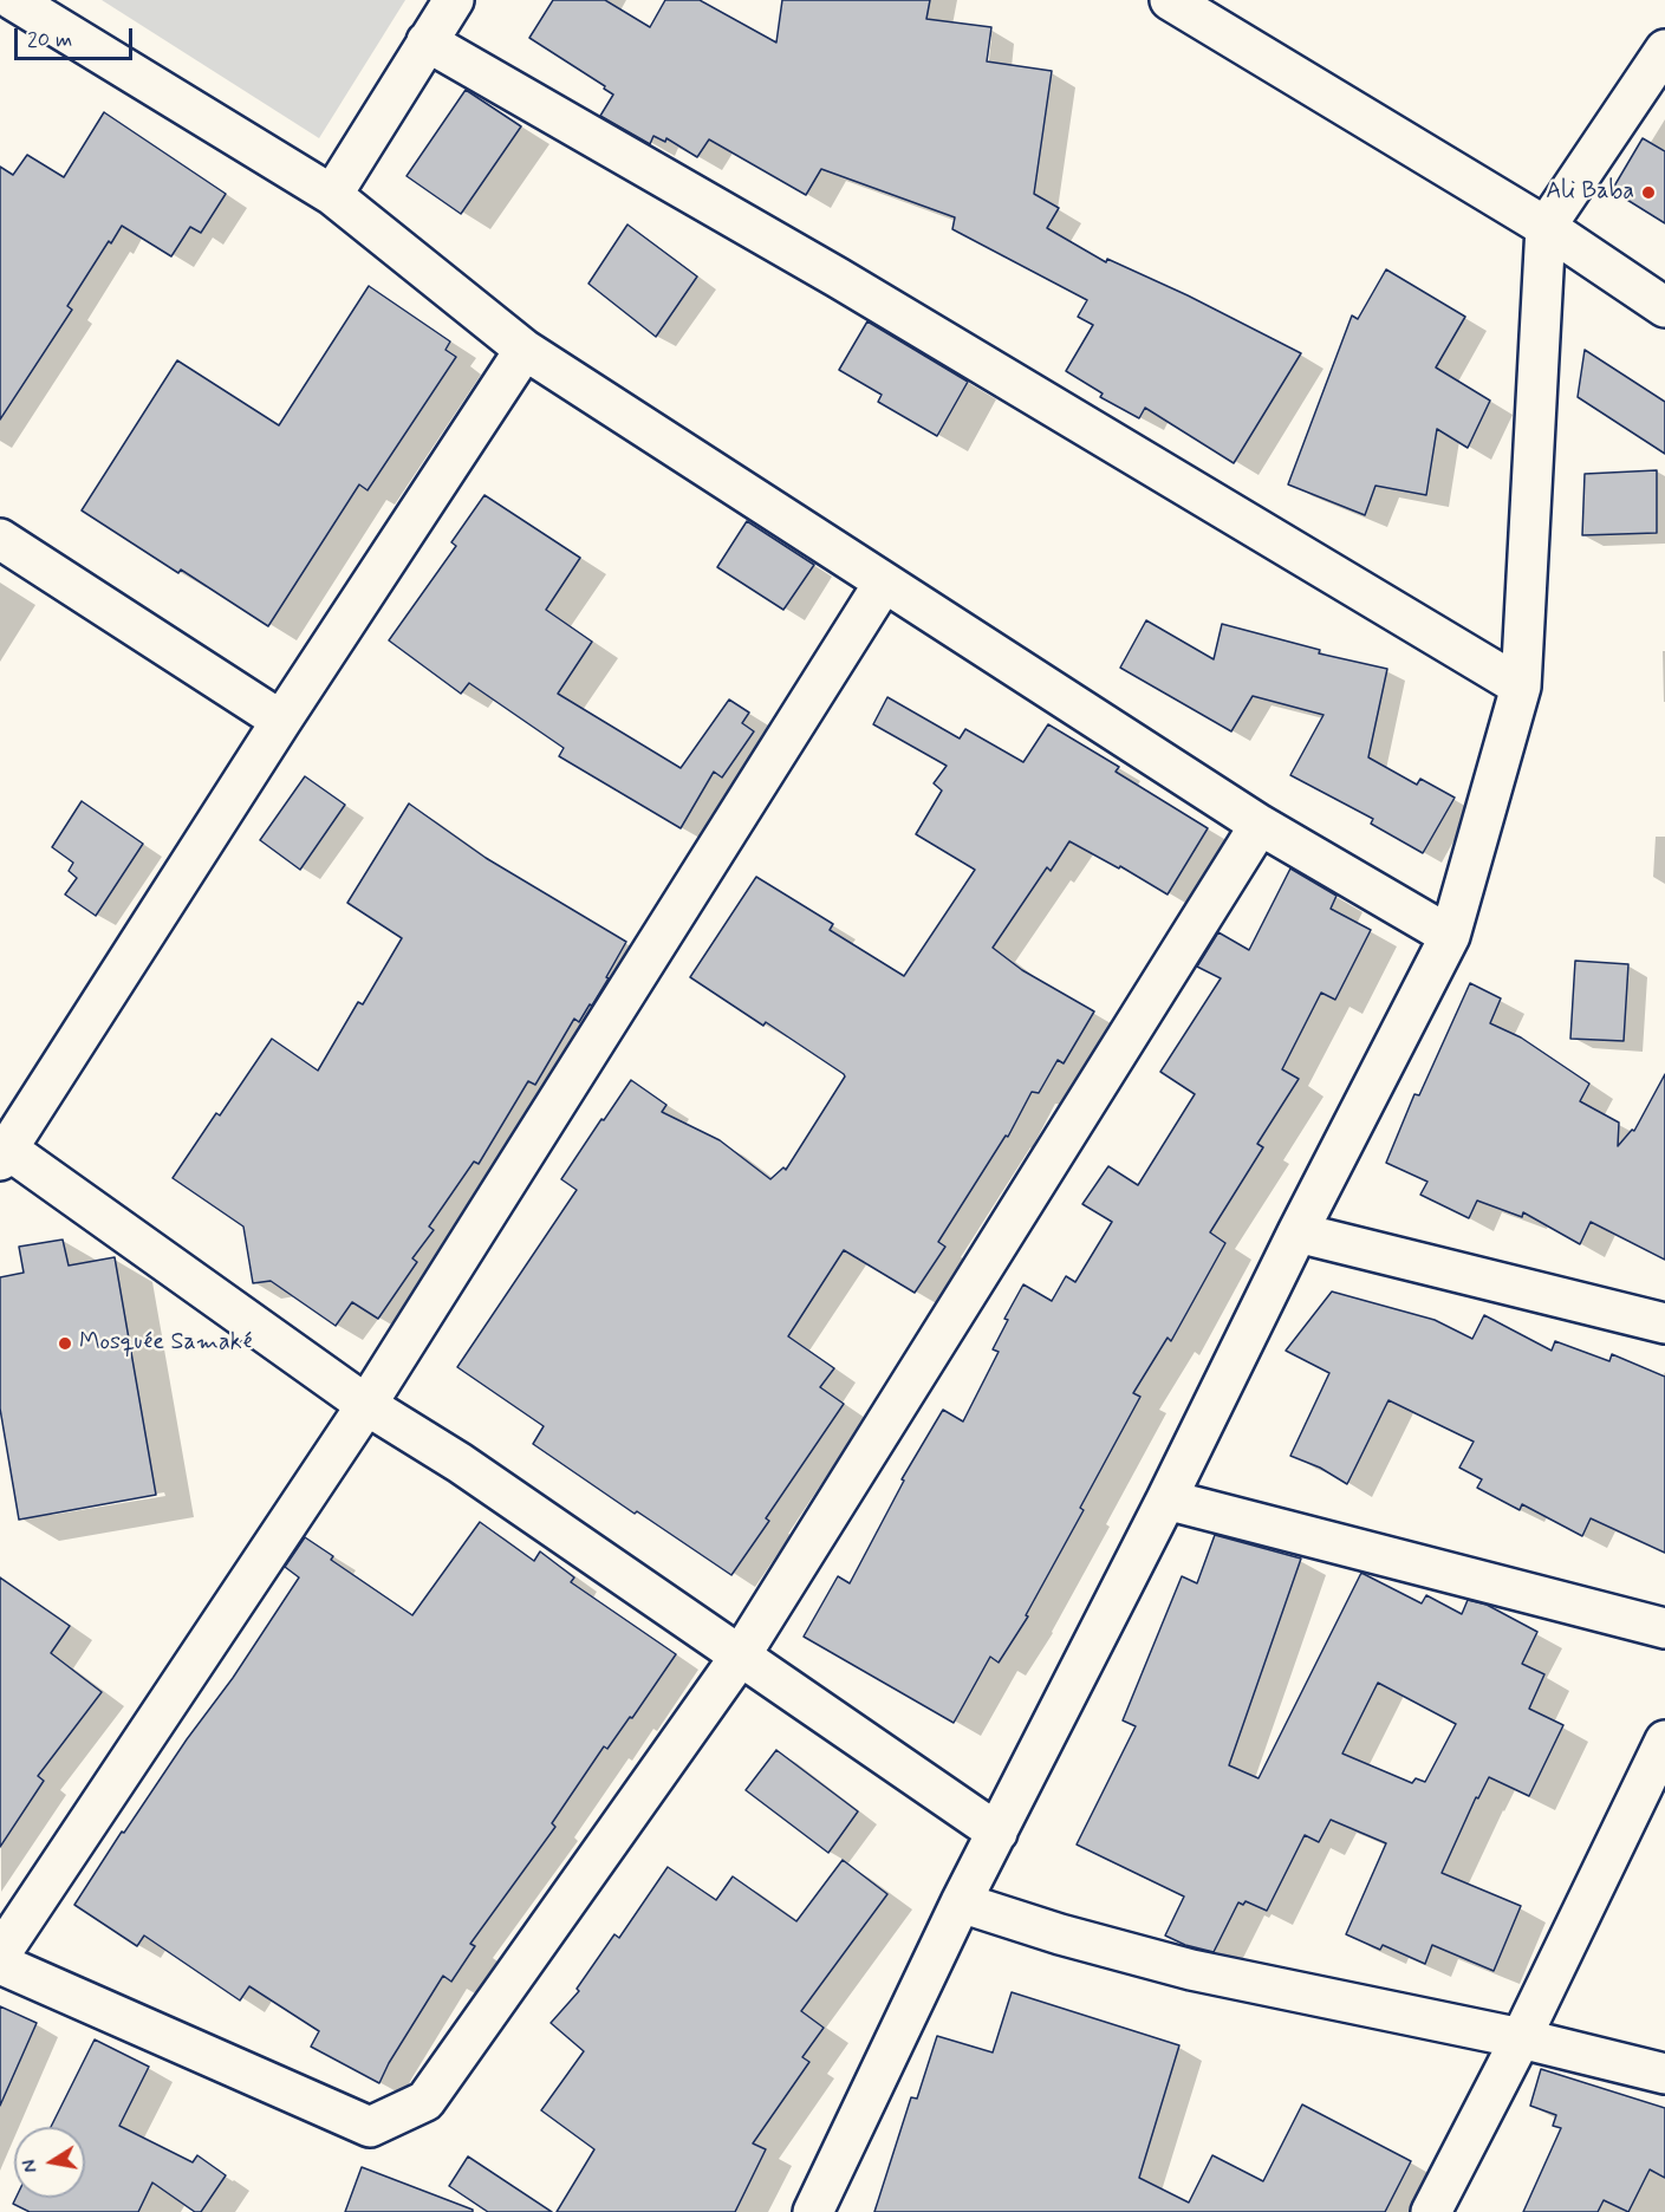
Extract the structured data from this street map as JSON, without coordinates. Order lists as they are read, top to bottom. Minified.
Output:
{"places":["Ali Baba","Mosquée Samaké"],"scale_bar":"20 m","north":"left"}
